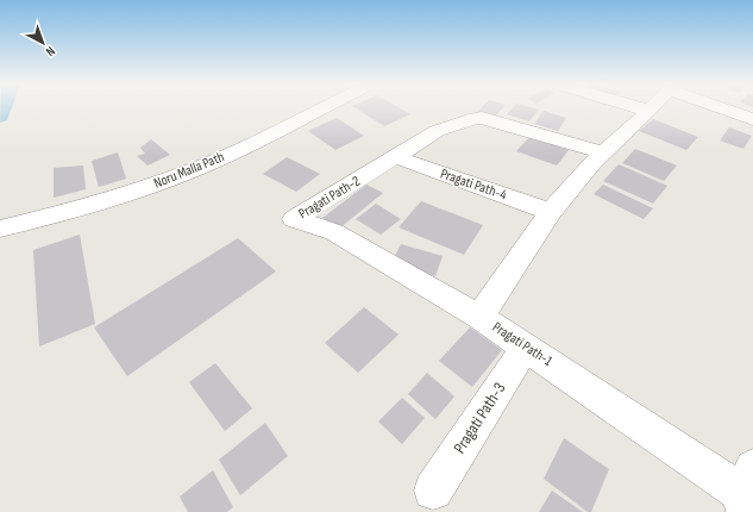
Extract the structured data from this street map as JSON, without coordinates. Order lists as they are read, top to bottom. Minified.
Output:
{"streets":{"street":["Noru Malla Path","Pragati Path-4","Pragati Path-2","Pragati Path-1","Pragati Path-3"]},"crossings":[["Pragati Path-4","Pragati Path-2"],["Pragati Path-4","Pragati Path-1"],["Pragati Path-2","Pragati Path-1"],["Pragati Path-1","Pragati Path-3"]],"north":"bottom right"}
